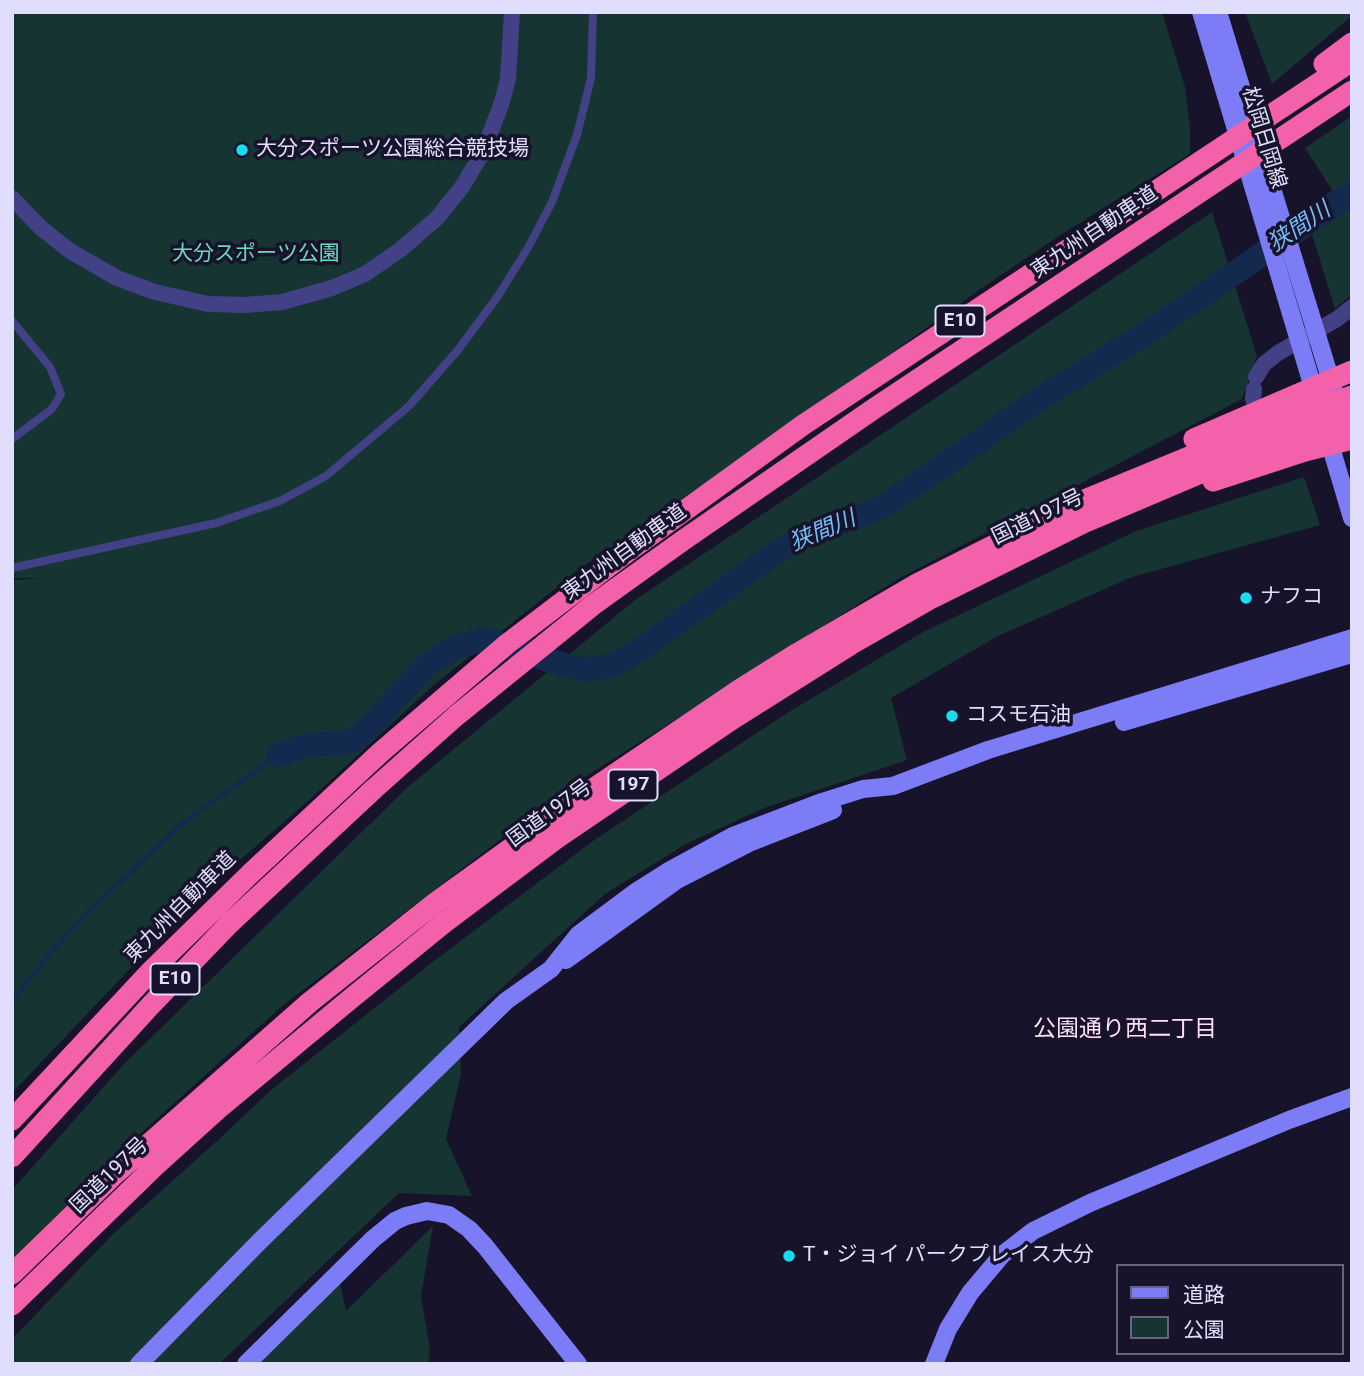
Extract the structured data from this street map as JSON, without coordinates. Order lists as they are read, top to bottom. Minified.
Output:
{"streets":{"highway":["東九州自動車道","E10","国道197号","197"],"street":["松岡日岡線"]},"districts":["公園通り西二丁目"],"water":["狭間川"],"parks":["大分スポーツ公園"],"places":["大分スポーツ公園総合競技場","ナフコ","コスモ石油","T・ジョイ パークプレイス大分"],"legend":["道路","公園"]}
